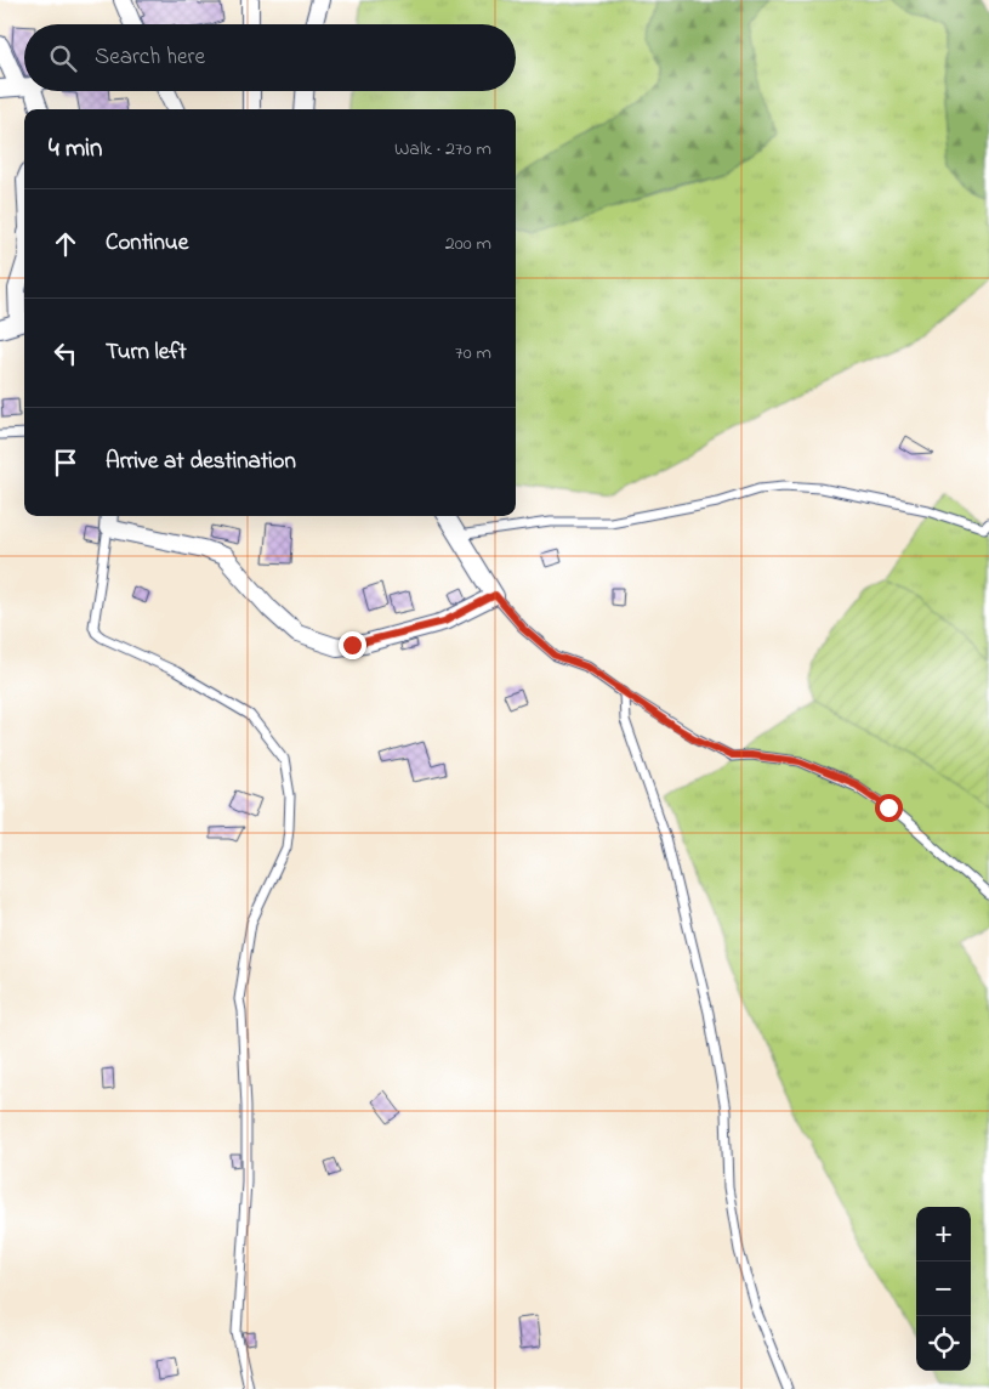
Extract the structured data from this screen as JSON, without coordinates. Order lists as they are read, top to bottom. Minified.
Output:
{"page":{"search":"Search here","heading":["4 min","Walk · 270 m"],"list":[["Continue","200 m"],["Turn left","70 m"],"Arrive at destination"],"map_buttons":["+","−"]}}
